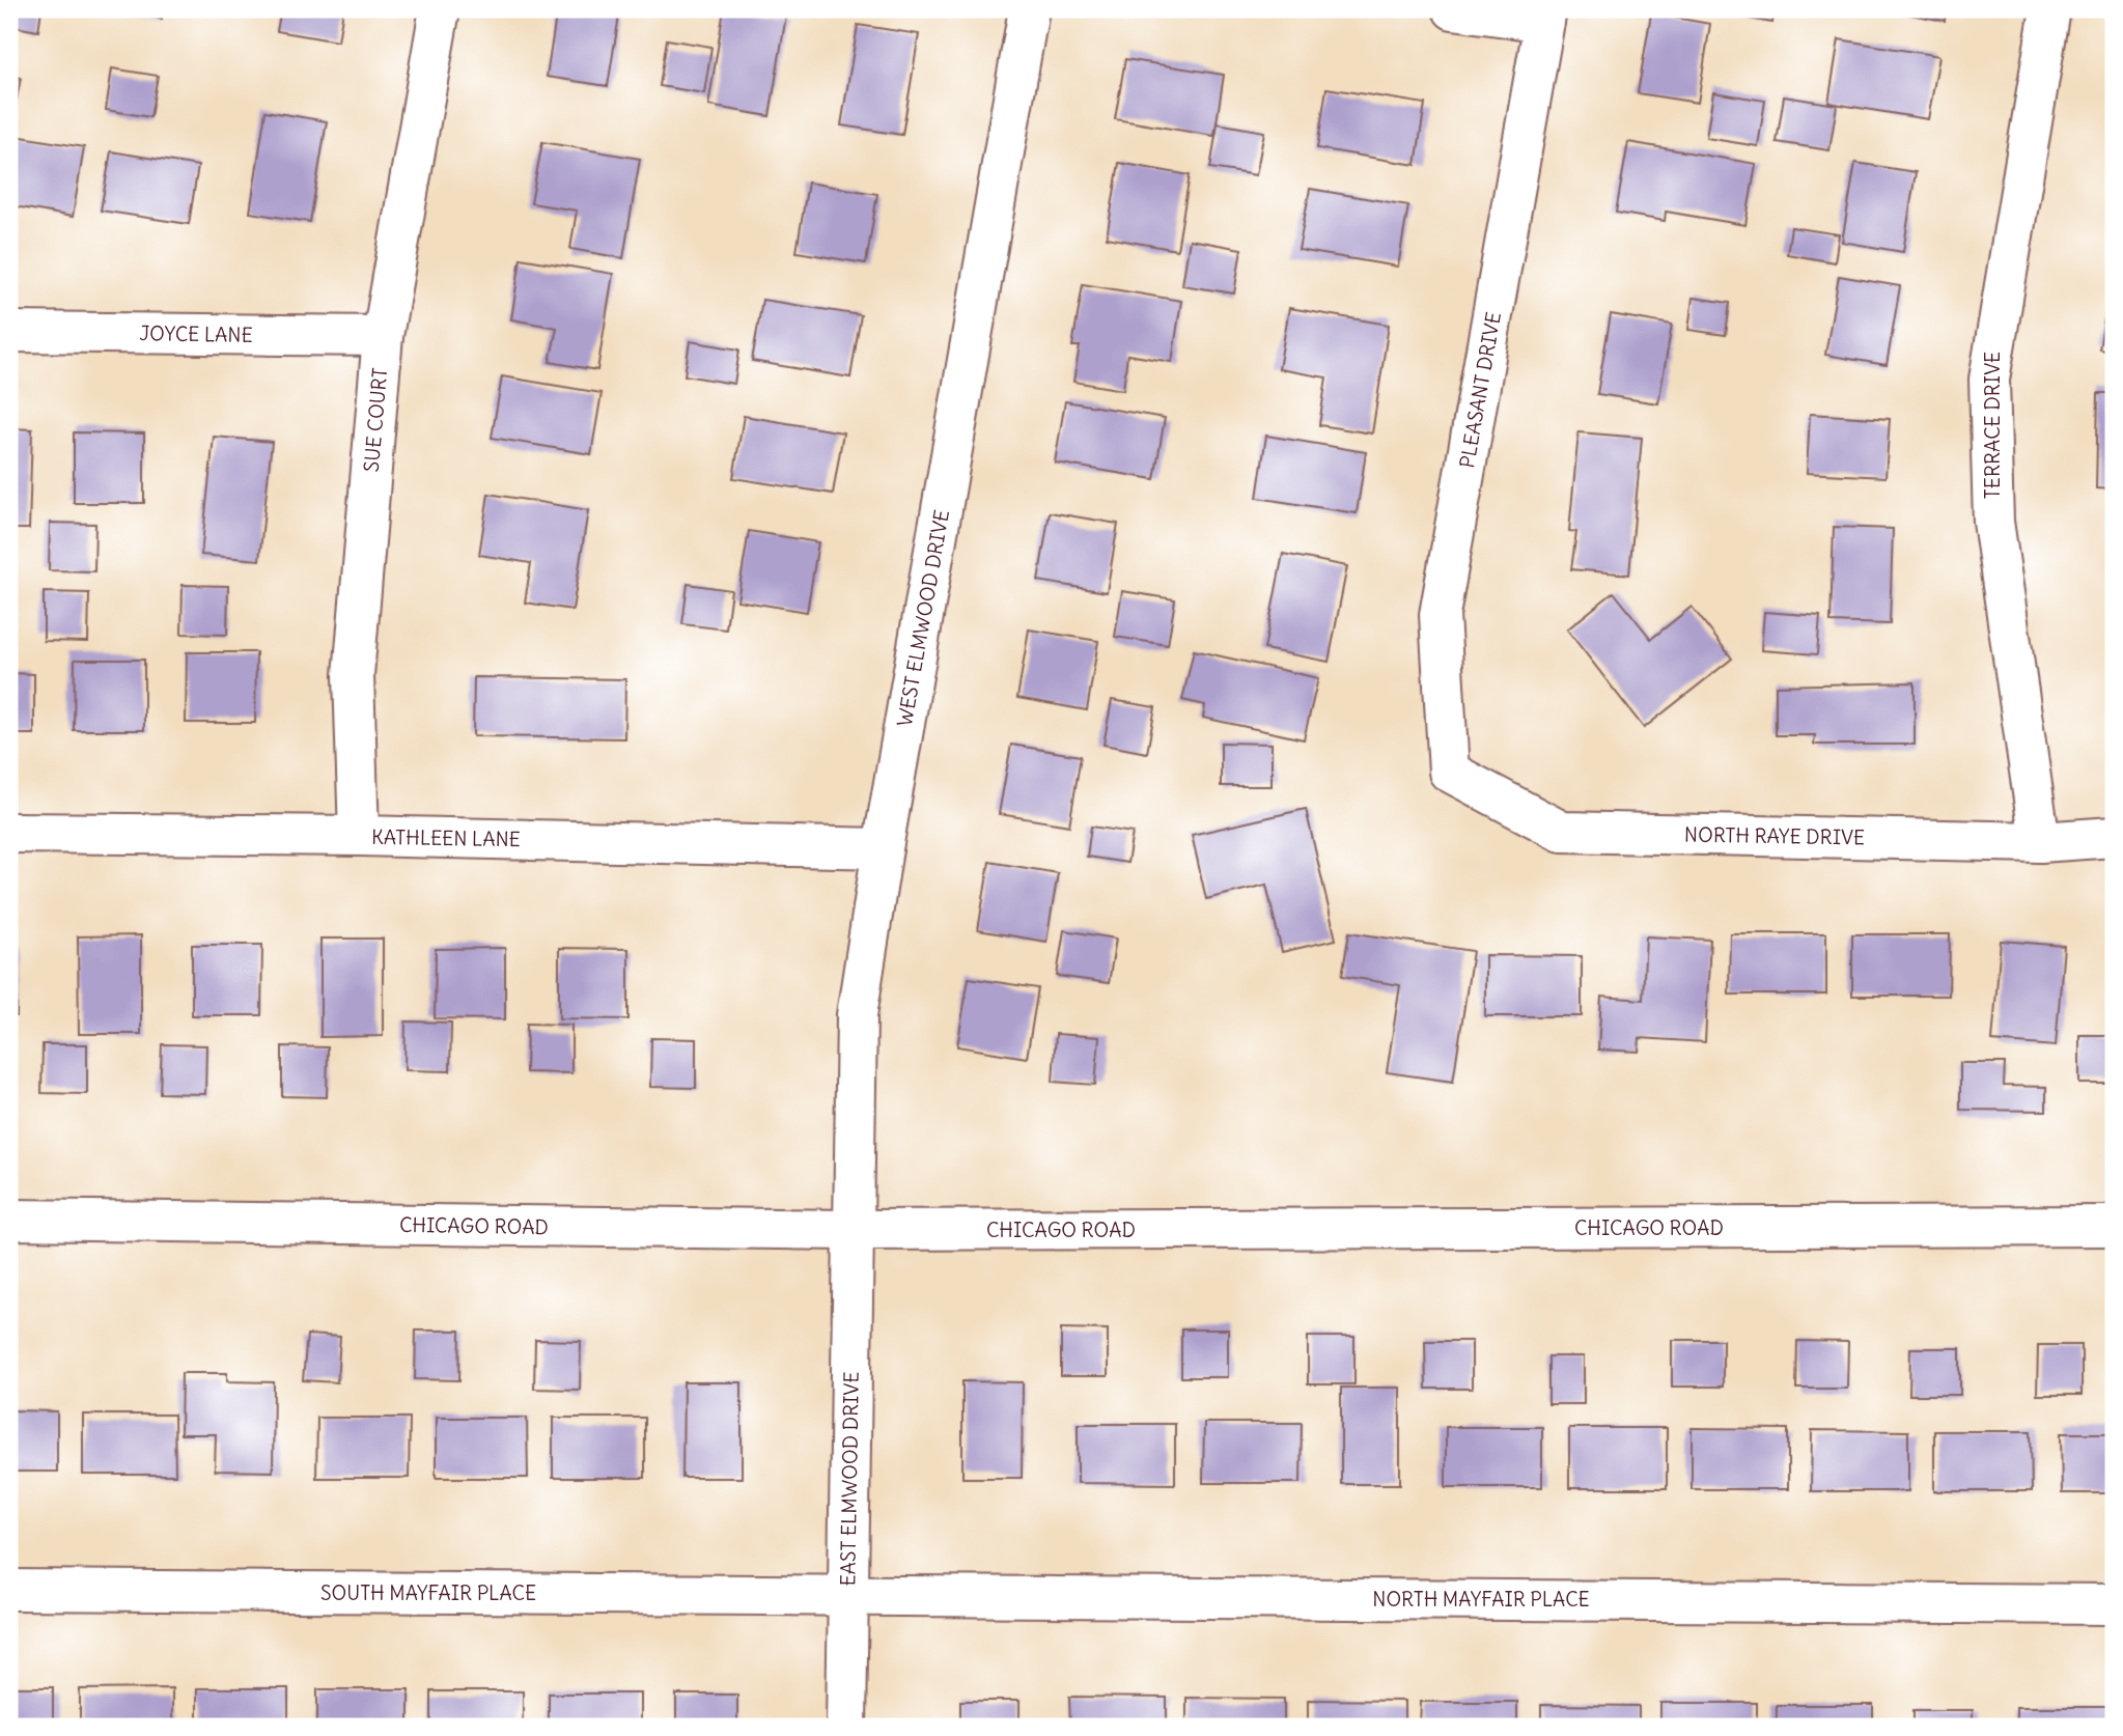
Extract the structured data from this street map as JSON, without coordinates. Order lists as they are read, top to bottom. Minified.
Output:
{"streets":{"street":["JOYCE LANE","PLEASANT DRIVE","SUE COURT","TERRACE DRIVE","WEST ELMWOOD DRIVE","NORTH RAYE DRIVE","KATHLEEN LANE","CHICAGO ROAD","EAST ELMWOOD DRIVE","SOUTH MAYFAIR PLACE","NORTH MAYFAIR PLACE"]},"crossings":[["JOYCE LANE","SUE COURT"],["PLEASANT DRIVE","NORTH RAYE DRIVE"],["SUE COURT","KATHLEEN LANE"],["TERRACE DRIVE","NORTH RAYE DRIVE"],["WEST ELMWOOD DRIVE","KATHLEEN LANE"],["WEST ELMWOOD DRIVE","CHICAGO ROAD"],["WEST ELMWOOD DRIVE","EAST ELMWOOD DRIVE"],["CHICAGO ROAD","EAST ELMWOOD DRIVE"],["EAST ELMWOOD DRIVE","SOUTH MAYFAIR PLACE"],["EAST ELMWOOD DRIVE","NORTH MAYFAIR PLACE"],["SOUTH MAYFAIR PLACE","NORTH MAYFAIR PLACE"]]}
